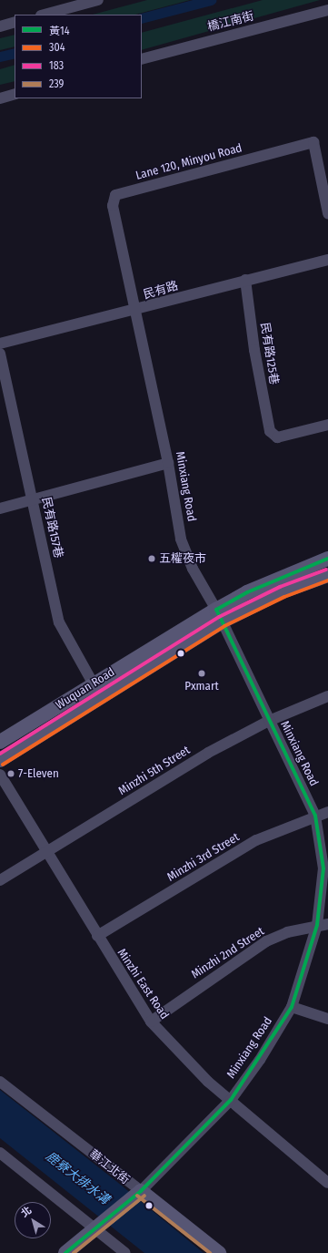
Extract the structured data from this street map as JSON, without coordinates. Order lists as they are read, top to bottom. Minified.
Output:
{"streets":{"street":["橋江南街","Lane 120, Minyou Road","民有路","民有路125巷","Minxiang Road","民有路157巷","Wuquan Road","Minzhi 5th Street","Minzhi 3rd Street","Minzhi 2nd Street","Minzhi East Road","華江北街"]},"crossings":[["Lane 120, Minyou Road","民有路"],["Lane 120, Minyou Road","Minxiang Road"],["民有路","民有路125巷"],["民有路","Minxiang Road"],["Minxiang Road","Wuquan Road"],["Minxiang Road","Minzhi 5th Street"],["Minxiang Road","Minzhi 3rd Street"],["Minxiang Road","Minzhi 2nd Street"],["Minxiang Road","Minzhi East Road"],["Minxiang Road","華江北街"],["民有路157巷","Wuquan Road"],["Minzhi 5th Street","Minzhi East Road"],["Minzhi 3rd Street","Minzhi East Road"],["Minzhi 2nd Street","Minzhi East Road"]],"water":["鹿寮大排水溝"],"places":["五權夜市","Pxmart","7-Eleven"],"lines":["transit line 黃14","transit line 183","transit line 304","transit line 239"],"legend":["黃14","304","183","239"],"north":"top left"}
